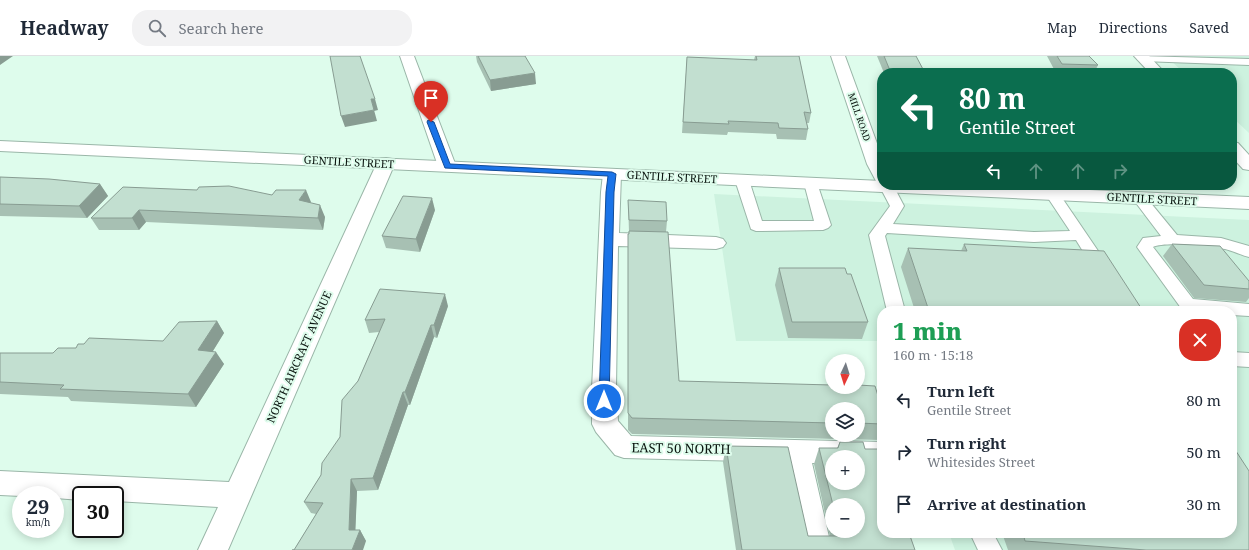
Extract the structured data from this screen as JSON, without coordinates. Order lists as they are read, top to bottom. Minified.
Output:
{"streets":{"street":["MILL ROAD","GENTILE STREET","NORTH AIRCRAFT AVENUE","EAST 50 NORTH"]},"crossings":[["GENTILE STREET","NORTH AIRCRAFT AVENUE"]],"north":"bottom","page":{"header":"Headway","search":"Search here","nav":["Map","Directions","Saved"],"turn":["80 m","Gentile Street"],"heading":["1 min","160 m · 15:18"],"map_buttons":["+","−"],"list":[{"name":"Turn left","note":"Gentile Street","value":"80 m"},{"name":"Turn right","note":"Whitesides Street","value":"50 m"},{"name":"Arrive at destination","value":"30 m"}],"speed":"29 km/h","limit":"30"}}
